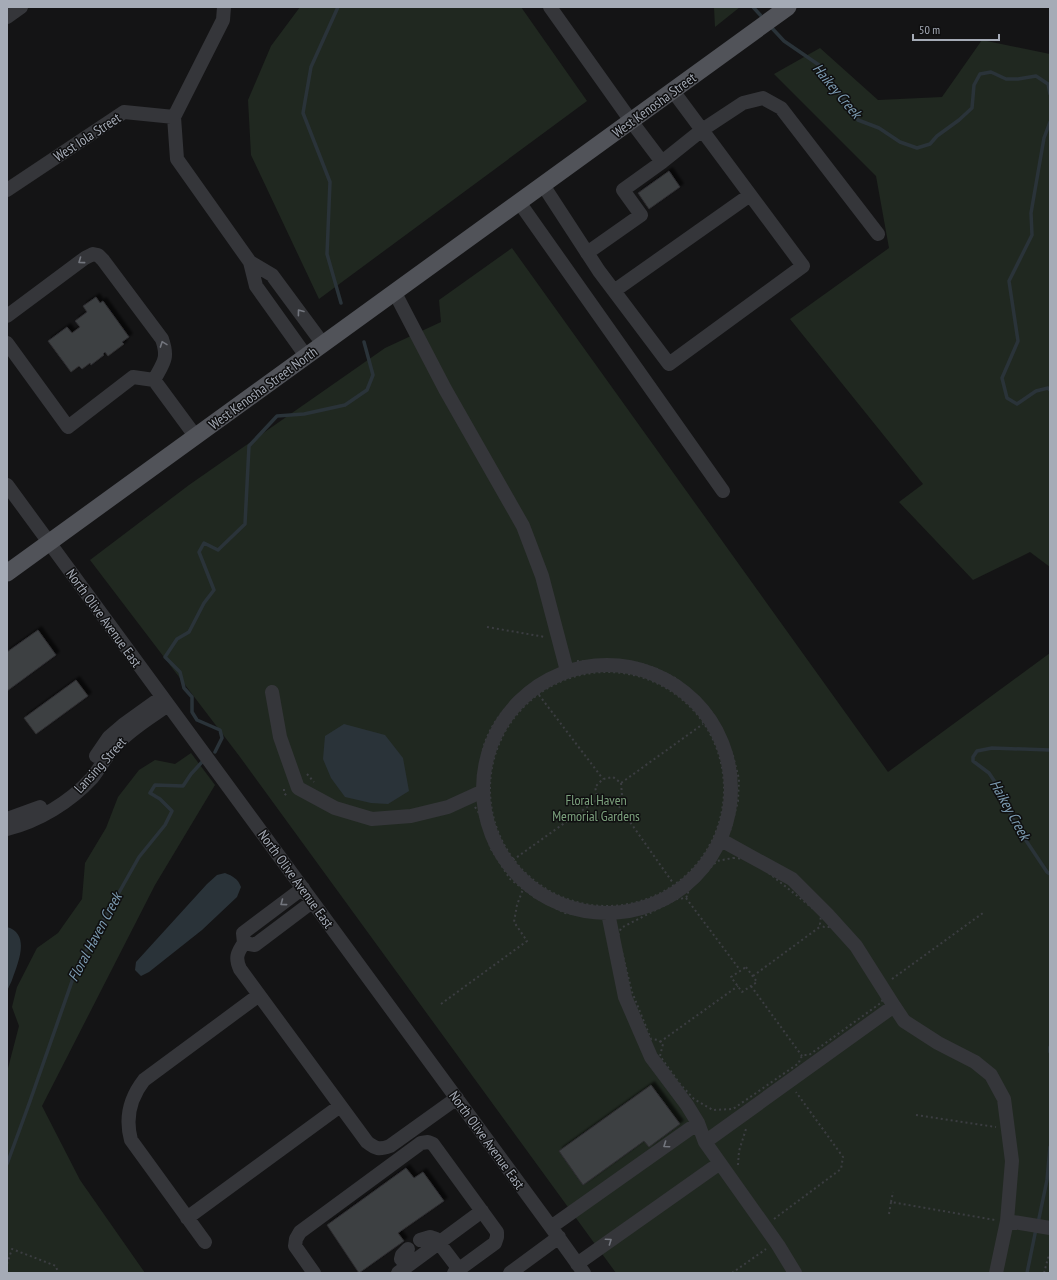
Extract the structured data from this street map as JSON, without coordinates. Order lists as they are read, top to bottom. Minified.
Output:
{"streets":{"main road":["West Kenosha Street","West Kenosha Street North"],"street":["West Iola Street","North Olive Avenue East","Lansing Street"]},"crossings":[["West Kenosha Street","West Kenosha Street North"],["West Kenosha Street North","North Olive Avenue East"],["North Olive Avenue East","Lansing Street"]],"water":["Haikey Creek","Floral Haven Creek"],"parks":["Floral Haven Memorial Gardens"],"scale_bar":"50 m"}
